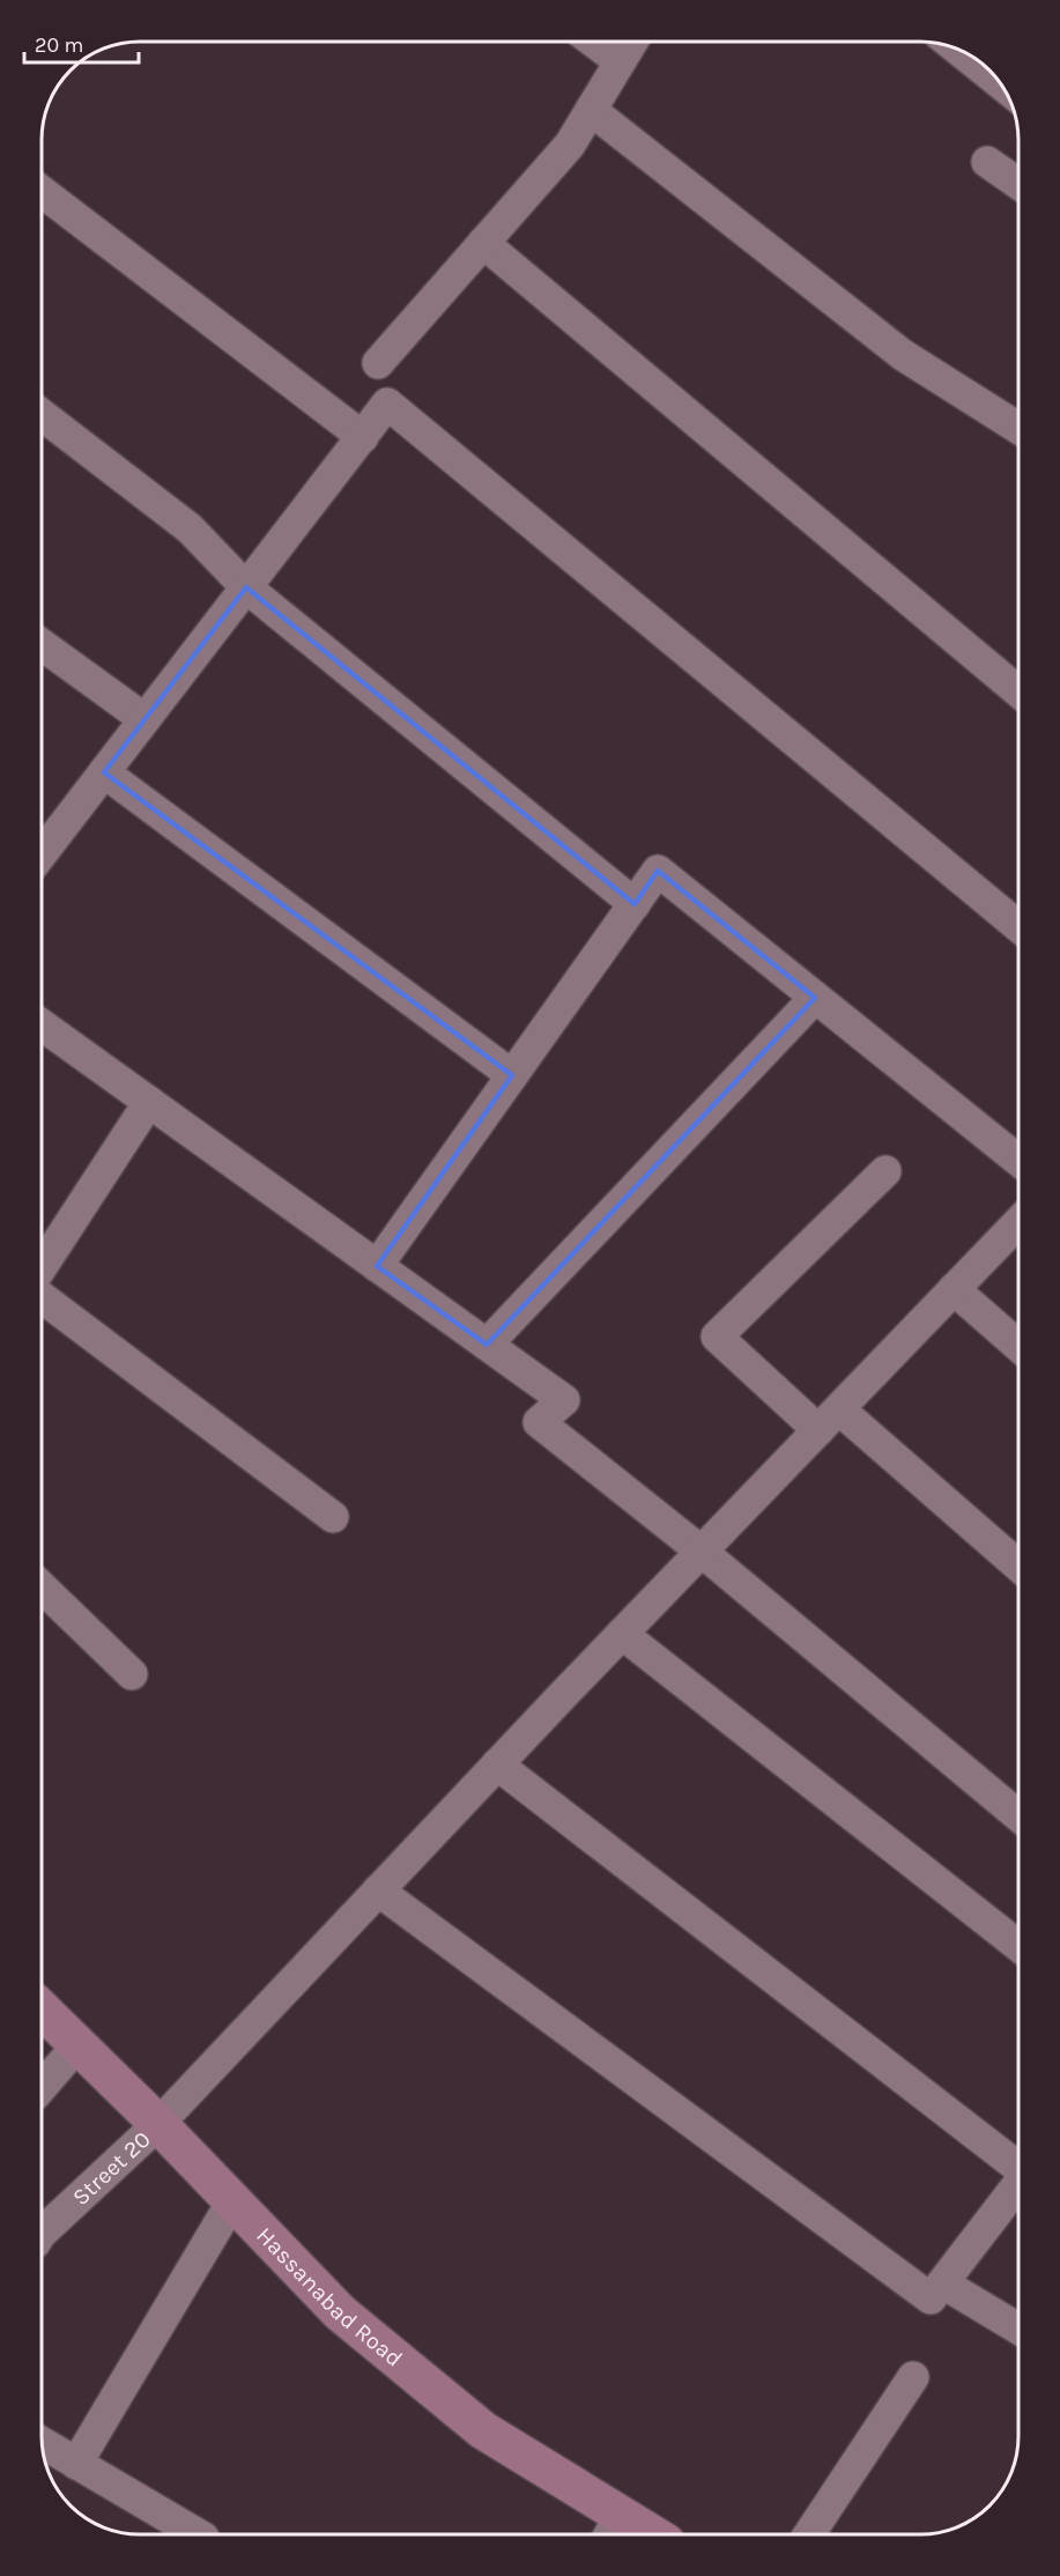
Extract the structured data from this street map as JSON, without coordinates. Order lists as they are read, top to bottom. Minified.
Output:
{"streets":{"street":["Street 20","Hassanabad Road"]},"crossings":[["Street 20","Hassanabad Road"]],"scale_bar":"20 m"}
